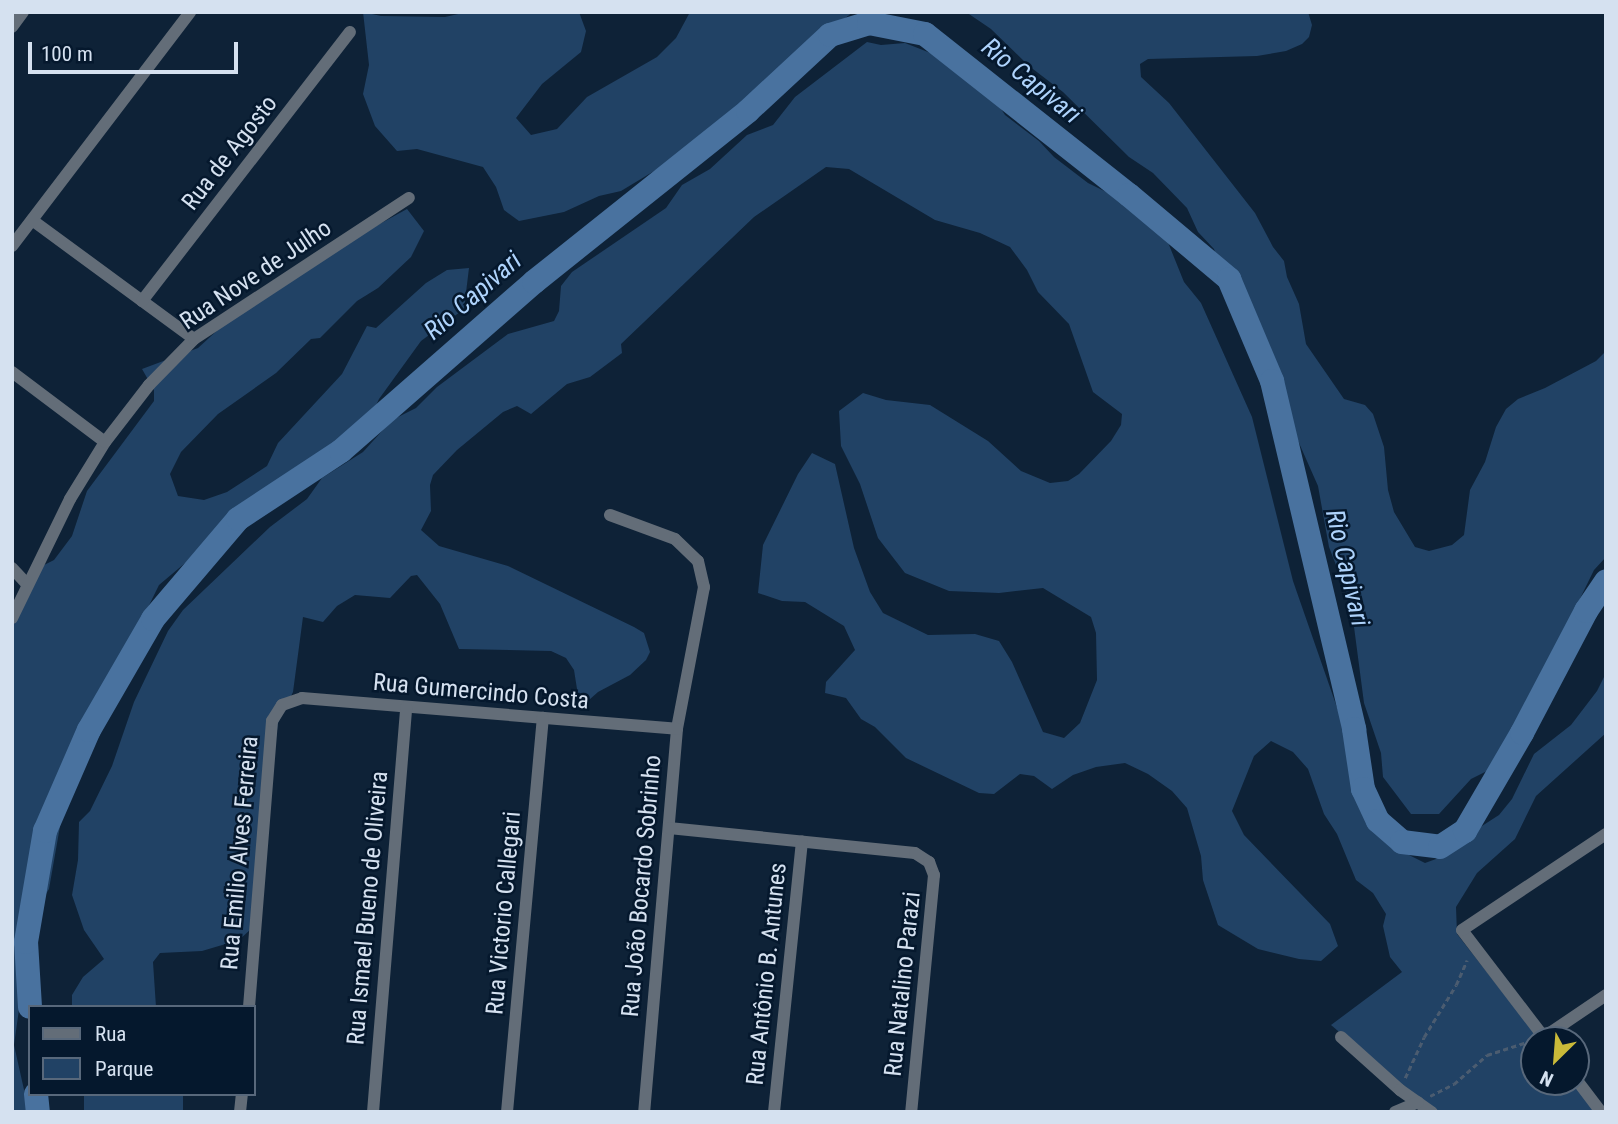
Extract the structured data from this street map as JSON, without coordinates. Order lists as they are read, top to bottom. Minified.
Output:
{"streets":{"street":["Rua de Agosto","Rua Nove de Julho","Rua Gumercindo Costa","Rua Emilio Alves Ferreira","Rua João Bocardo Sobrinho","Rua Ismael Bueno de Oliveira","Rua Victorio Callegari","Rua Antônio B. Antunes","Rua Natalino Parazi"]},"crossings":[["Rua Gumercindo Costa","Rua Emilio Alves Ferreira"],["Rua Gumercindo Costa","Rua João Bocardo Sobrinho"],["Rua Gumercindo Costa","Rua Ismael Bueno de Oliveira"],["Rua Gumercindo Costa","Rua Victorio Callegari"],["Rua Antônio B. Antunes","Rua Natalino Parazi"]],"water":["Rio Capivari"],"legend":["Rua","Parque"],"scale_bar":"100 m","north":"bottom left"}
